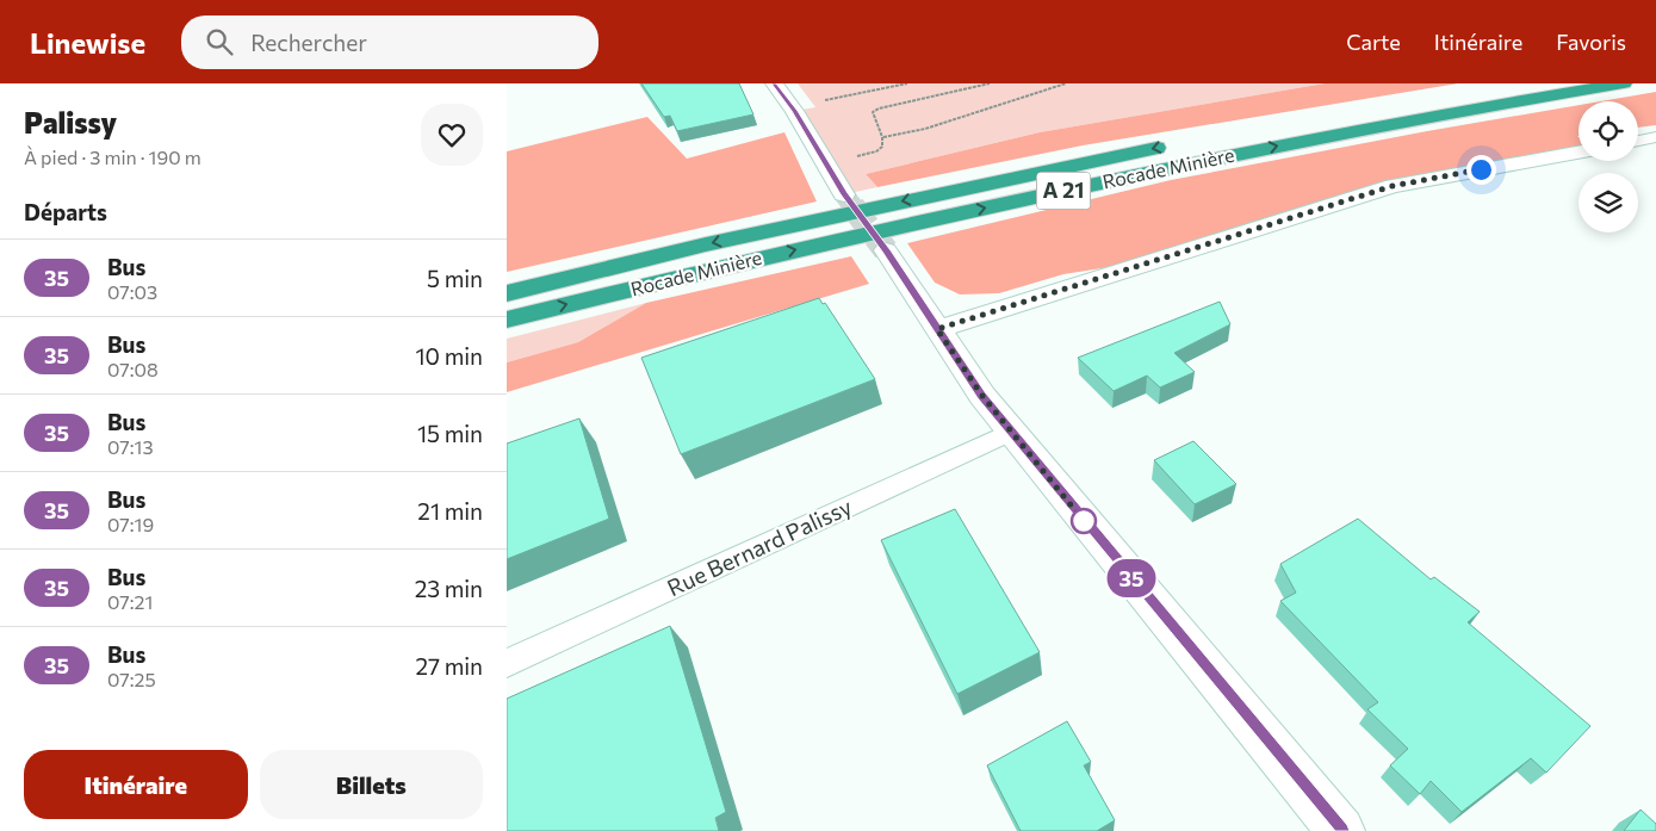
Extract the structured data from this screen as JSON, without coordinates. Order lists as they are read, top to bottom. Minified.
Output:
{"streets":{"highway":["Rocade Minière","A 21"],"lane":["Rue Bernard Palissy"]},"lines":["bus line 35"],"page":{"header":"Linewise","search":"Rechercher","nav":["Carte","Itinéraire","Favoris"],"heading":[["Palissy","À pied · 3 min · 190 m"],"Départs"],"on_map":"35","list":[{"mark":"35","name":"Bus","note":"07:03","value":"5 min"},{"mark":"35","name":"Bus","note":"07:08","value":"10 min"},{"mark":"35","name":"Bus","note":"07:13","value":"15 min"},{"mark":"35","name":"Bus","note":"07:19","value":"21 min"},{"mark":"35","name":"Bus","note":"07:21","value":"23 min"},{"mark":"35","name":"Bus","note":"07:25","value":"27 min"}],"buttons":["Itinéraire","Billets"]}}
